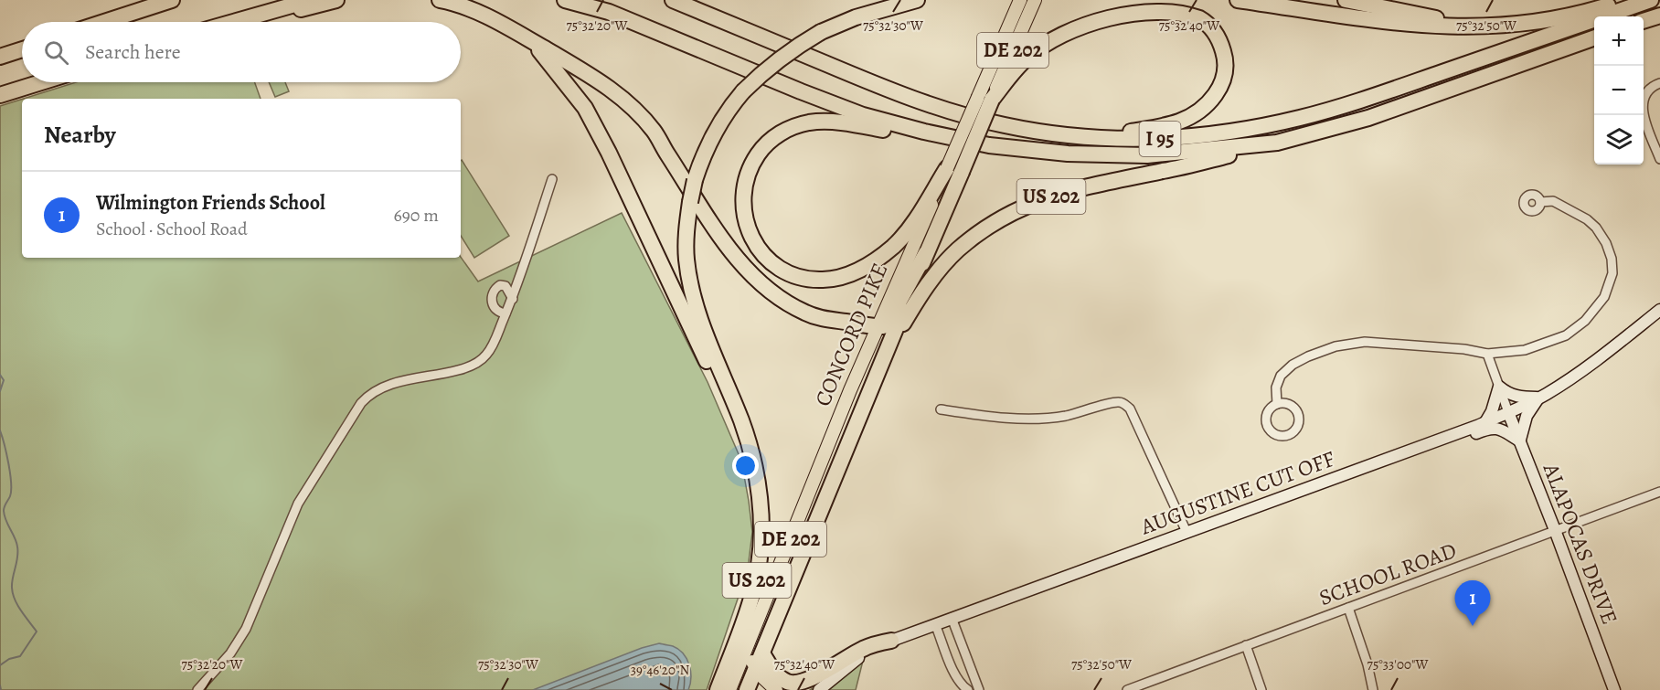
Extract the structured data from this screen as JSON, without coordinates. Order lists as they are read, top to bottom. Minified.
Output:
{"streets":{"highway":["DE 202","I 95","US 202","CONCORD PIKE"],"street":["AUGUSTINE CUT OFF","ALAPOCAS DRIVE","SCHOOL ROAD"]},"crossings":[["I 95","US 202"],["US 202","CONCORD PIKE"],["AUGUSTINE CUT OFF","ALAPOCAS DRIVE"],["ALAPOCAS DRIVE","SCHOOL ROAD"]],"page":{"map_buttons":["+","−"],"search":"Search here","heading":"Nearby","list":[{"mark":"1","name":"Wilmington Friends School","note":"School · School Road","value":"690 m"}],"pins":"1"},"coordinates":["75°32'20\"W","75°32'30\"W","75°32'40\"W","75°32'50\"W","75°33'00\"W","39°46'20\"N"]}
